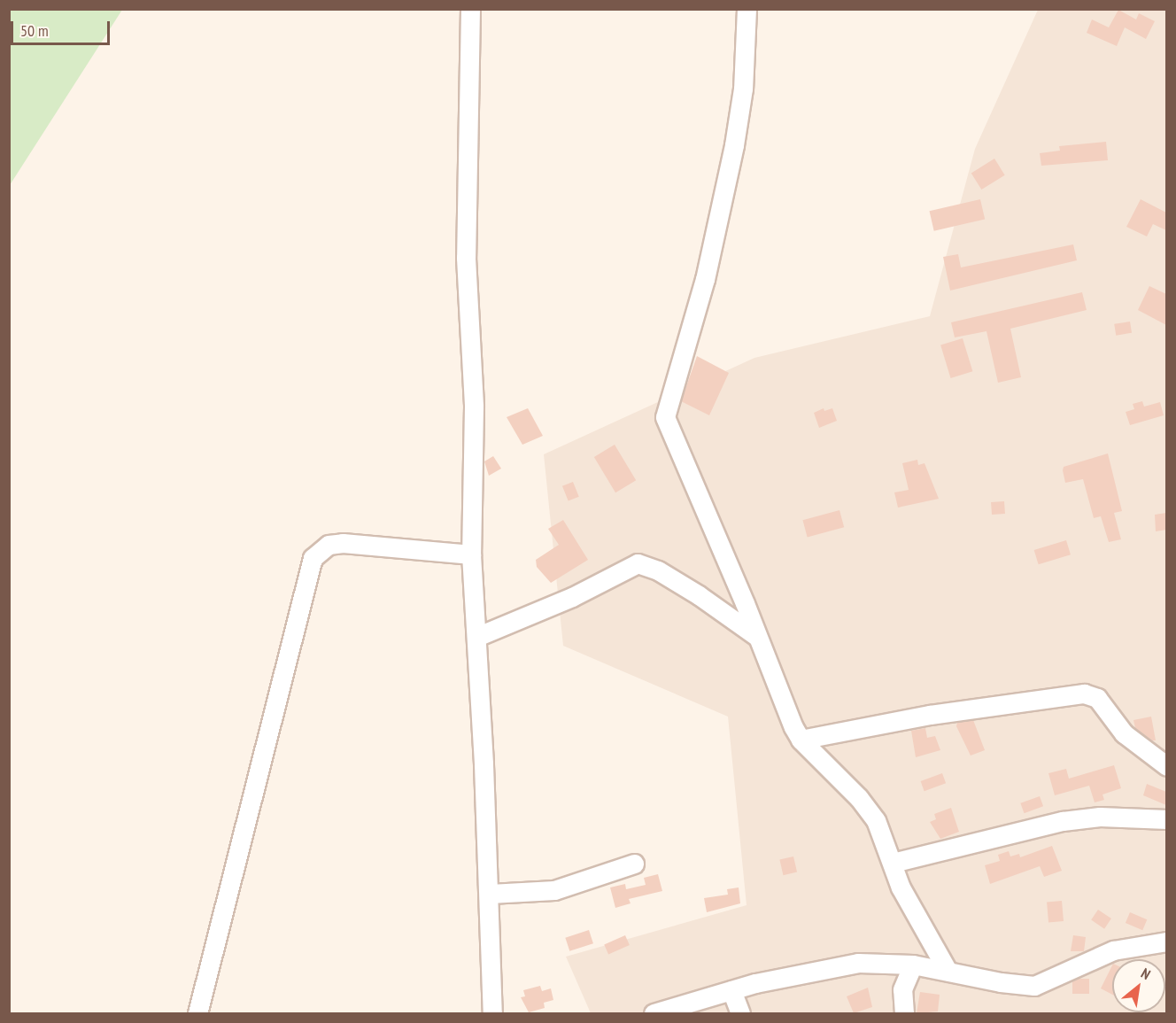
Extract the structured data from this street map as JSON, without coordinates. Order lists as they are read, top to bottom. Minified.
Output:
{"scale_bar":"50 m","north":"top right"}
